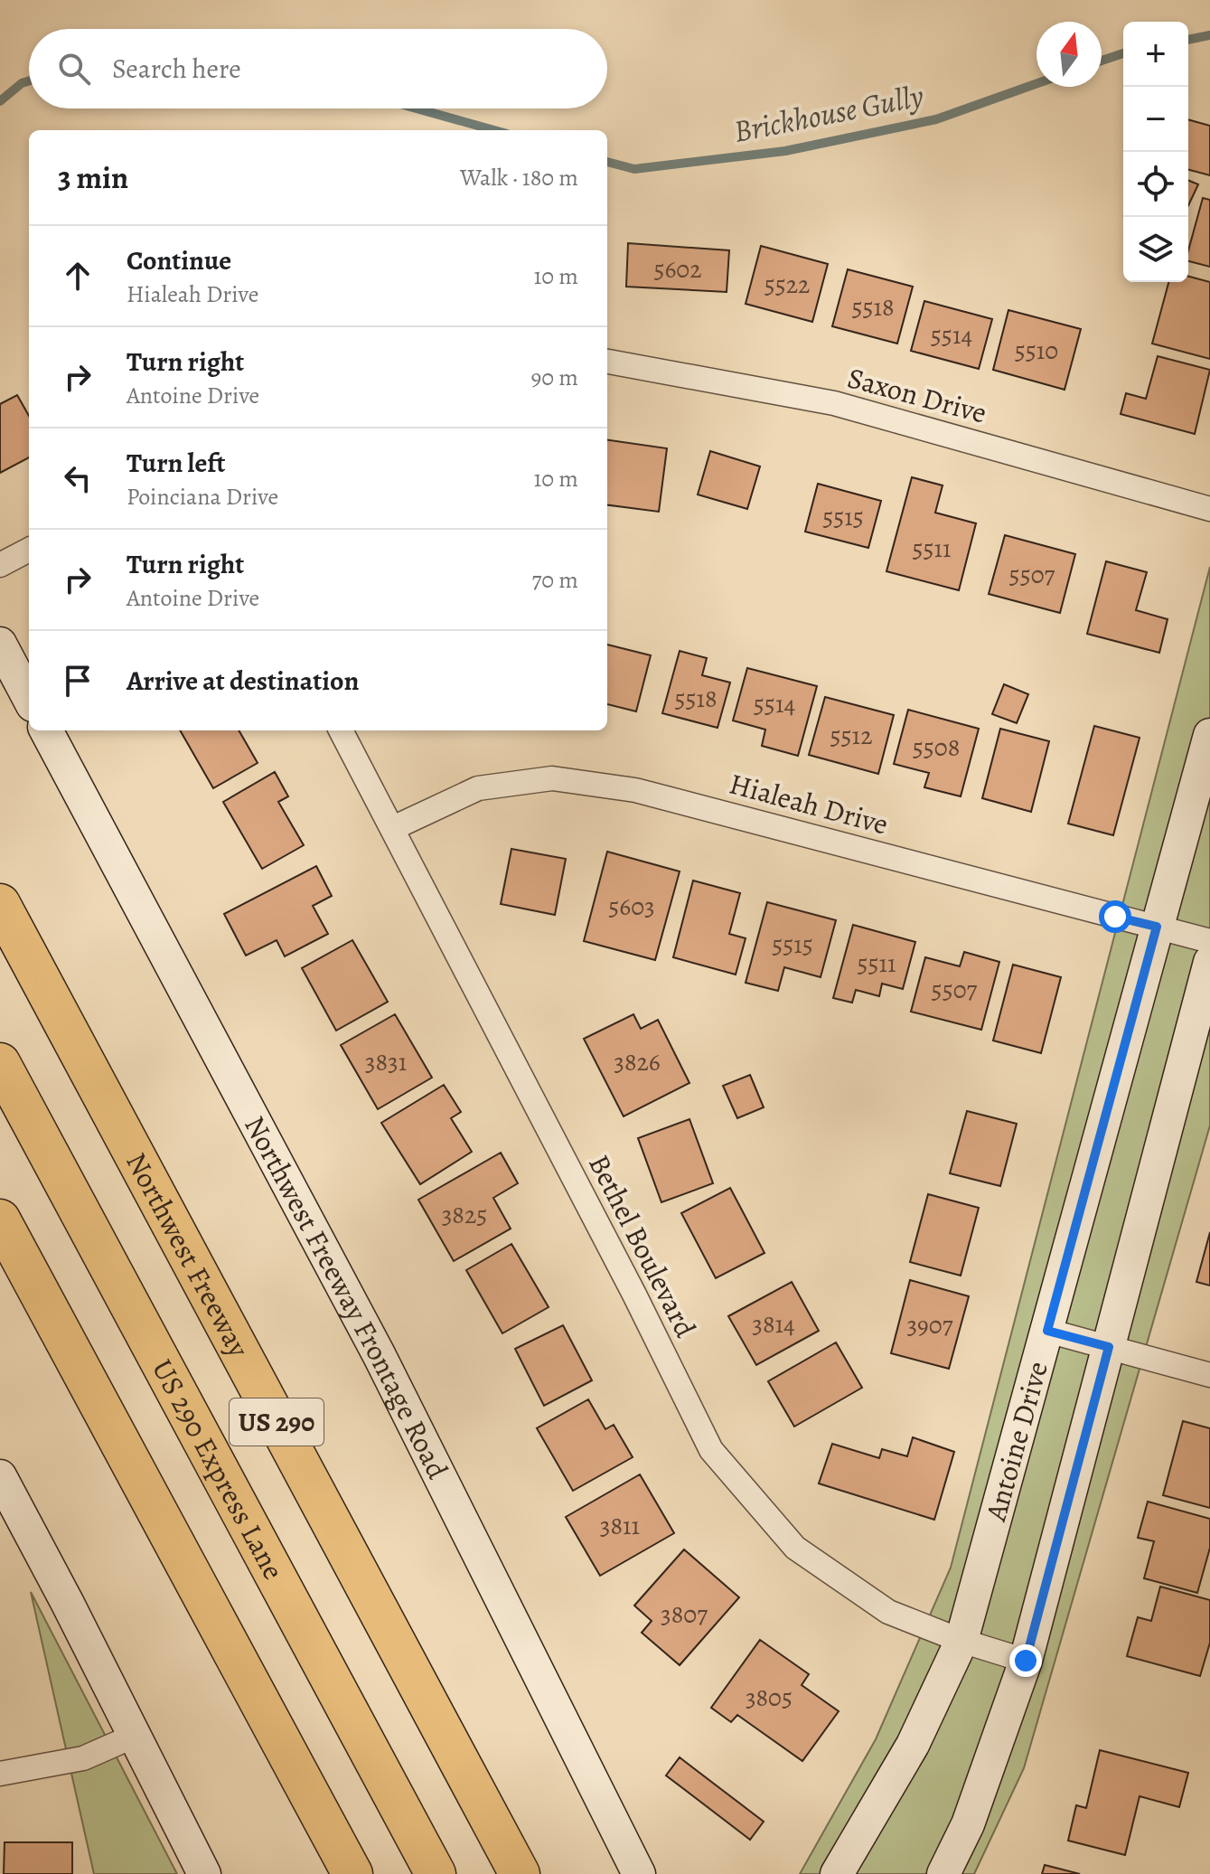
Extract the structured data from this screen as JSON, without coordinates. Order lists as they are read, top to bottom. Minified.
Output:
{"streets":{"highway":["Northwest Freeway","US 290","US 290 Express Lane"],"main road":["Northwest Freeway Frontage Road","Antoine Drive"],"street":["Saxon Drive","Hialeah Drive","Bethel Boulevard"]},"crossings":[["Hialeah Drive","Bethel Boulevard"],["Hialeah Drive","Antoine Drive"],["Bethel Boulevard","Antoine Drive"]],"water":["Brickhouse Gully"],"house_numbers":["5602","5522","5518","5514","5510","5515","5511","5507","5518","5514","5512","5508","5603","5515","5511","5507","3831","3826","3825","3814","3907","3811","3807","3805"],"north":"top","page":{"map_buttons":["+","−"],"search":"Search here","heading":["3 min","Walk · 180 m"],"list":[["Continue","Hialeah Drive","10 m"],["Turn right","Antoine Drive","90 m"],["Turn left","Poinciana Drive","10 m"],["Turn right","Antoine Drive","70 m"],"Arrive at destination"]}}
